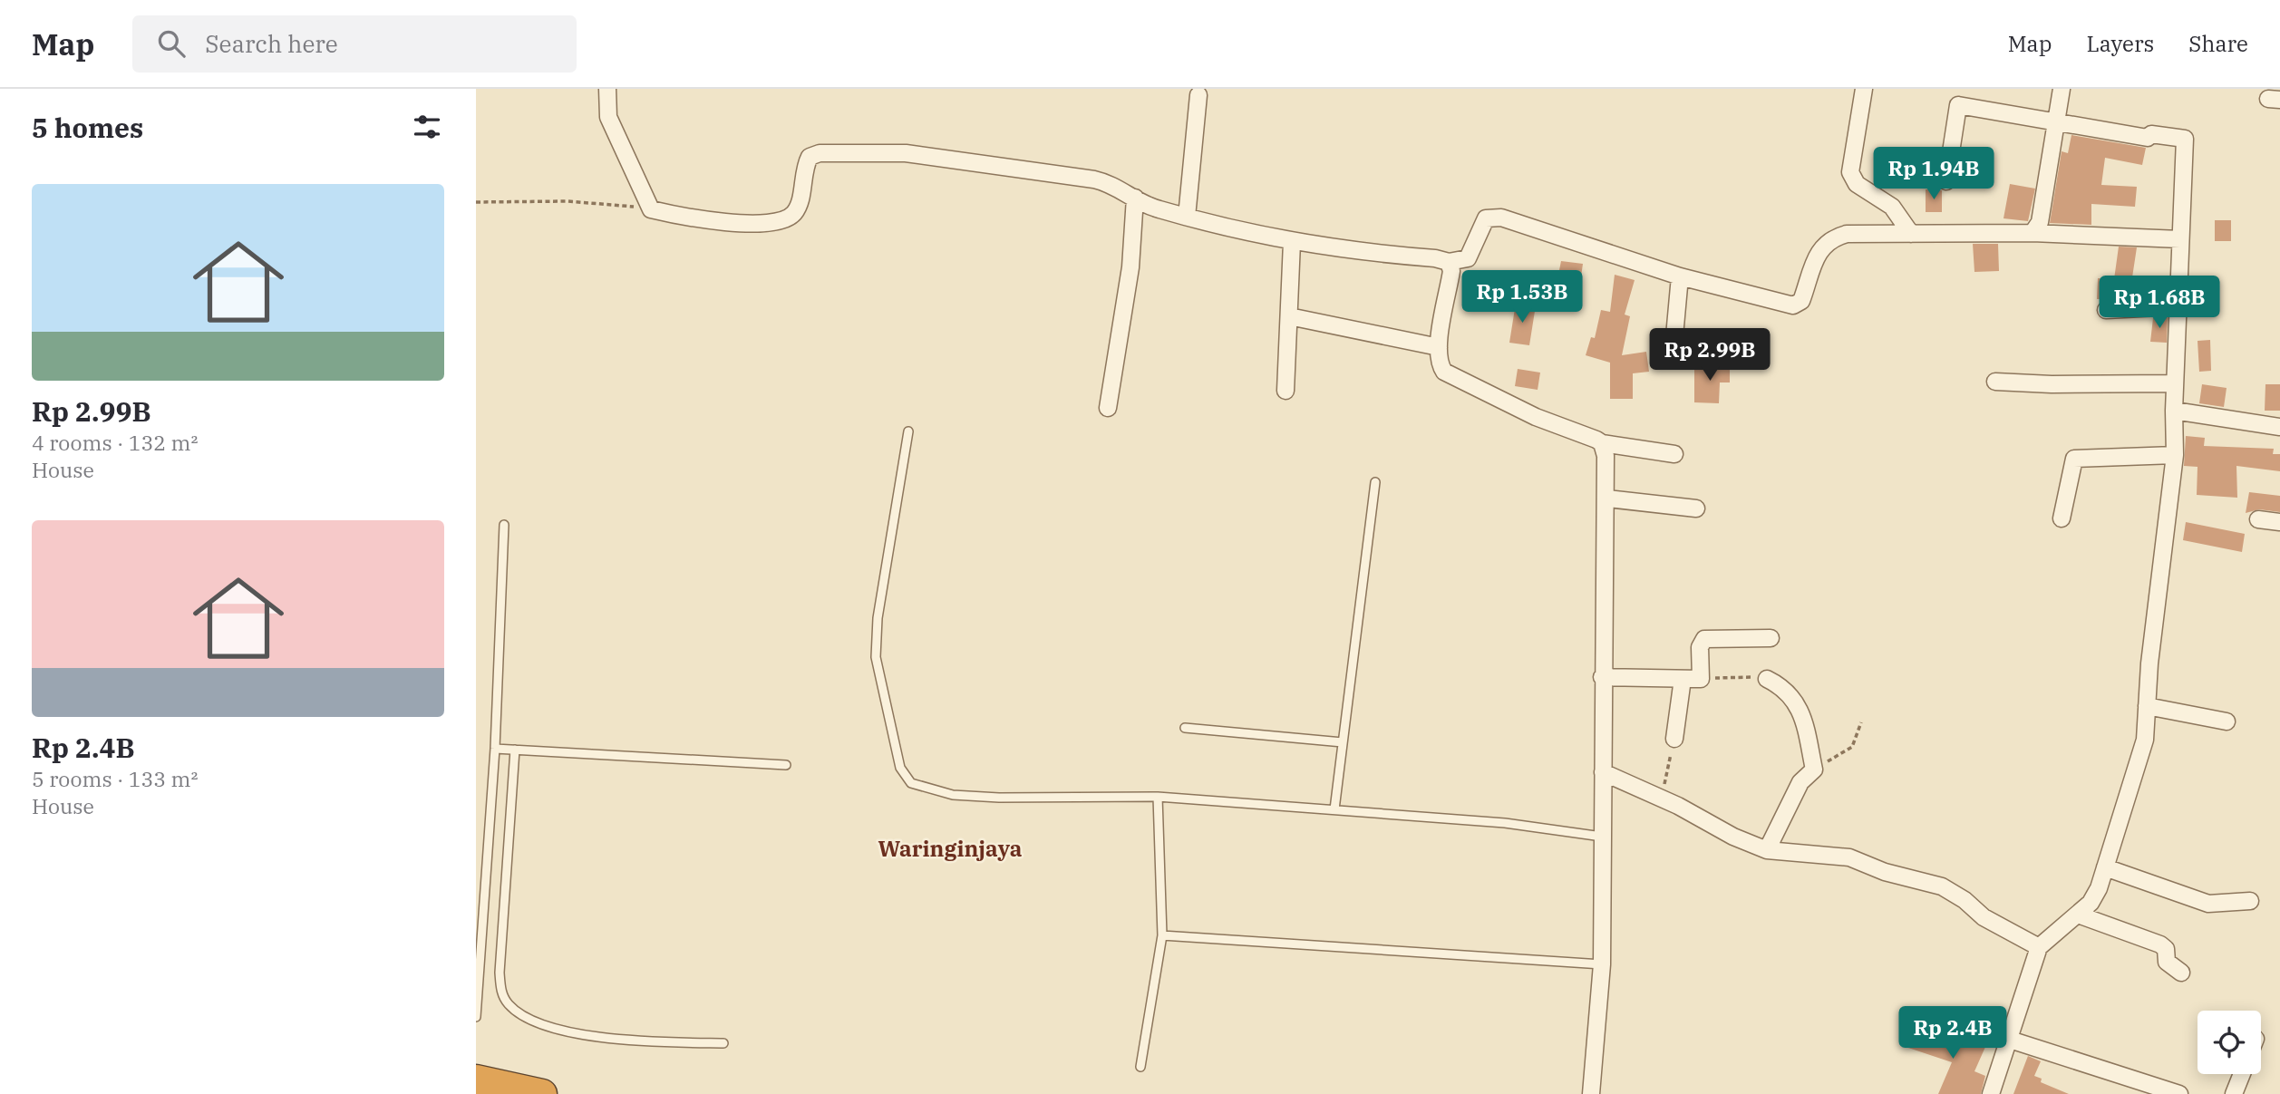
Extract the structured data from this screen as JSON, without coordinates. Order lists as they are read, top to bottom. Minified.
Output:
{"districts":["Waringinjaya"],"page":{"header":"Map","search":"Search here","nav":["Map","Layers","Share"],"heading":"5 homes","price":["Rp 1.94B","Rp 1.53B","Rp 1.68B","Rp 2.99B","Rp 2.4B"],"list":[{"name":"Rp 2.99B","note":"4 rooms · 132 m² · House"},{"name":"Rp 2.4B","note":"5 rooms · 133 m² · House"}]}}
